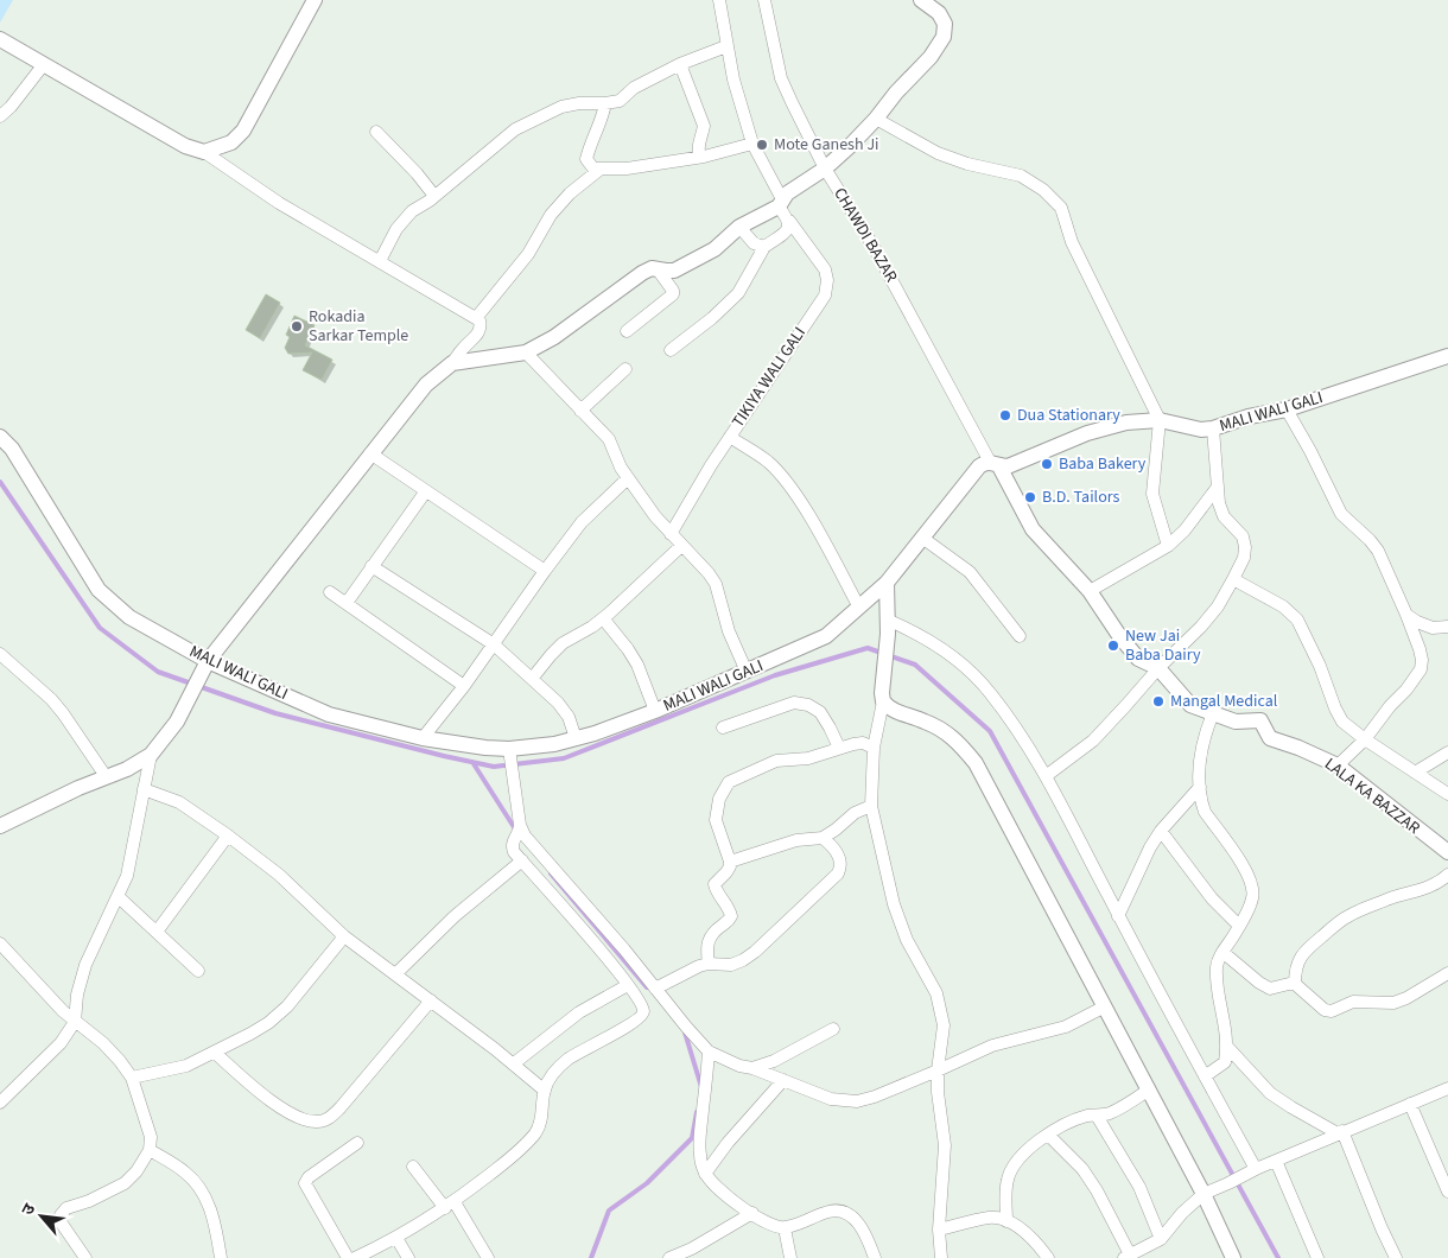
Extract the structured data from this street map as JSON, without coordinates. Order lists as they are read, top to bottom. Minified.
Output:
{"streets":{"street":["CHAWDI BAZAR","TIKIYA WALI GALI","MALI WALI GALI","LALA KA BAZZAR"]},"crossings":[["CHAWDI BAZAR","MALI WALI GALI"],["CHAWDI BAZAR","LALA KA BAZZAR"],["MALI WALI GALI","LALA KA BAZZAR"]],"places":["Mote Ganesh Ji","Rokadia Sarkar Temple","Dua Stationary","Baba Bakery","B.D. Tailors","New Jai Baba Dairy","Mangal Medical"],"north":"top left"}
